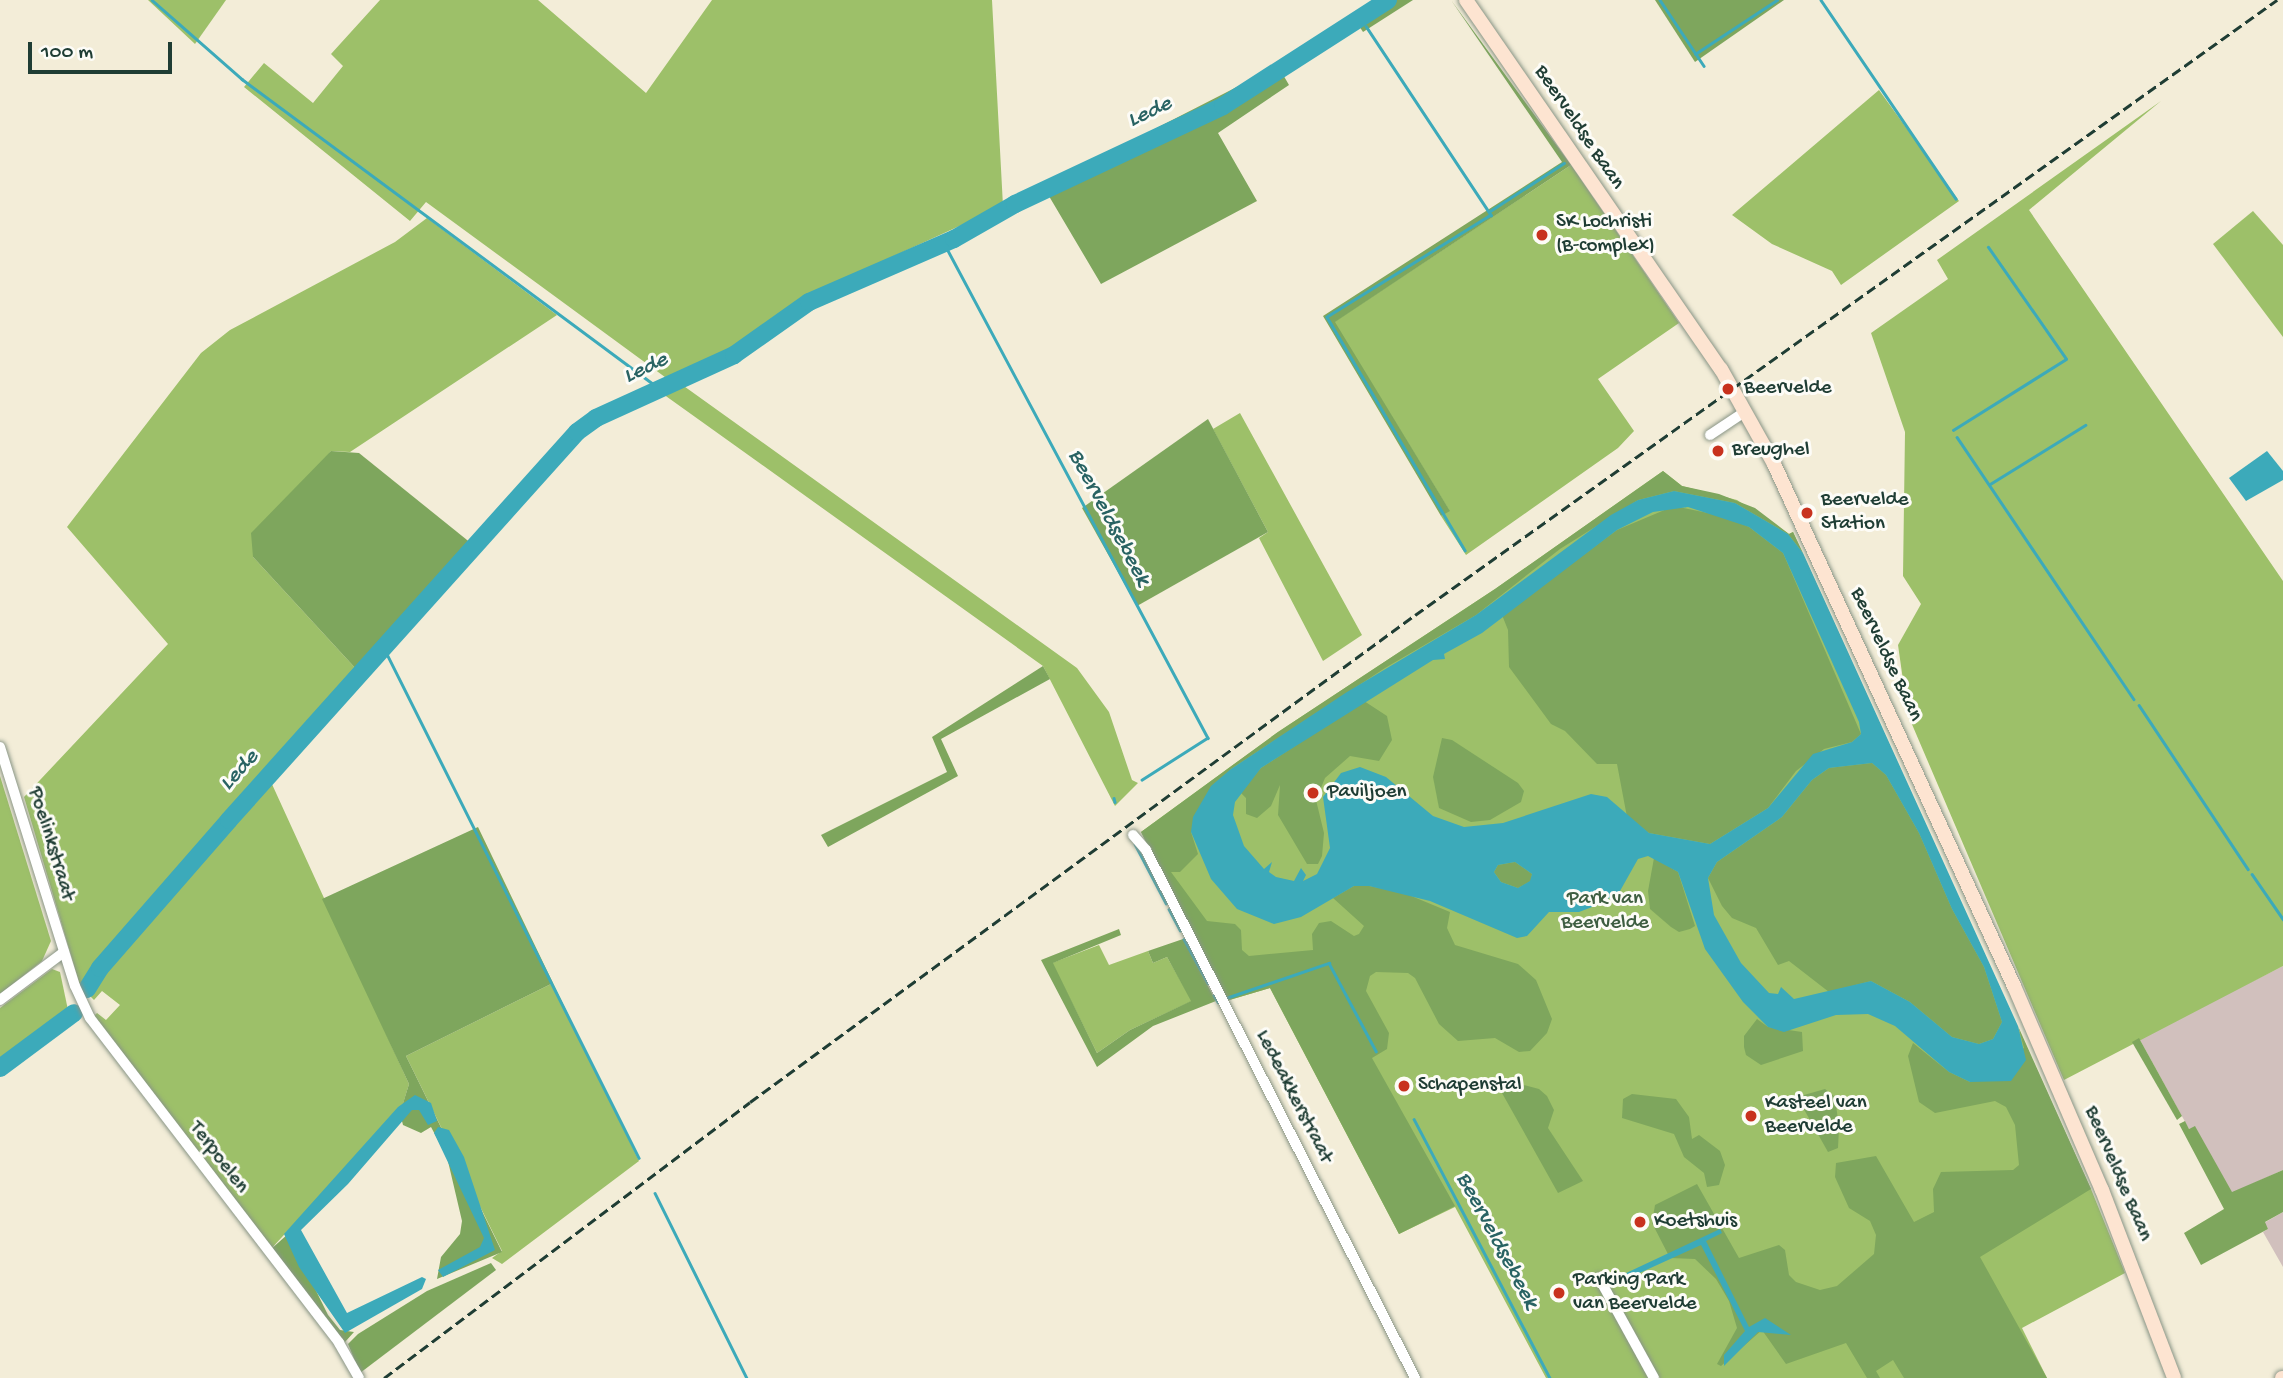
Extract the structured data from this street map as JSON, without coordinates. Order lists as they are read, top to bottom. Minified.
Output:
{"streets":{"main road":["Beerveldse Baan"],"street":["Poelinkstraat","Ledeakkerstraat","Terpoelen"]},"crossings":[["Poelinkstraat","Terpoelen"]],"water":["Lede","Beerveldsebeek"],"parks":["Park van Beervelde"],"places":["SK Lochristi (B-complex)","Beervelde","Breughel","Beervelde Station","Paviljoen","Schapenstal","Kasteel van Beervelde","Koetshuis","Parking Park van Beervelde"],"scale_bar":"100 m"}
